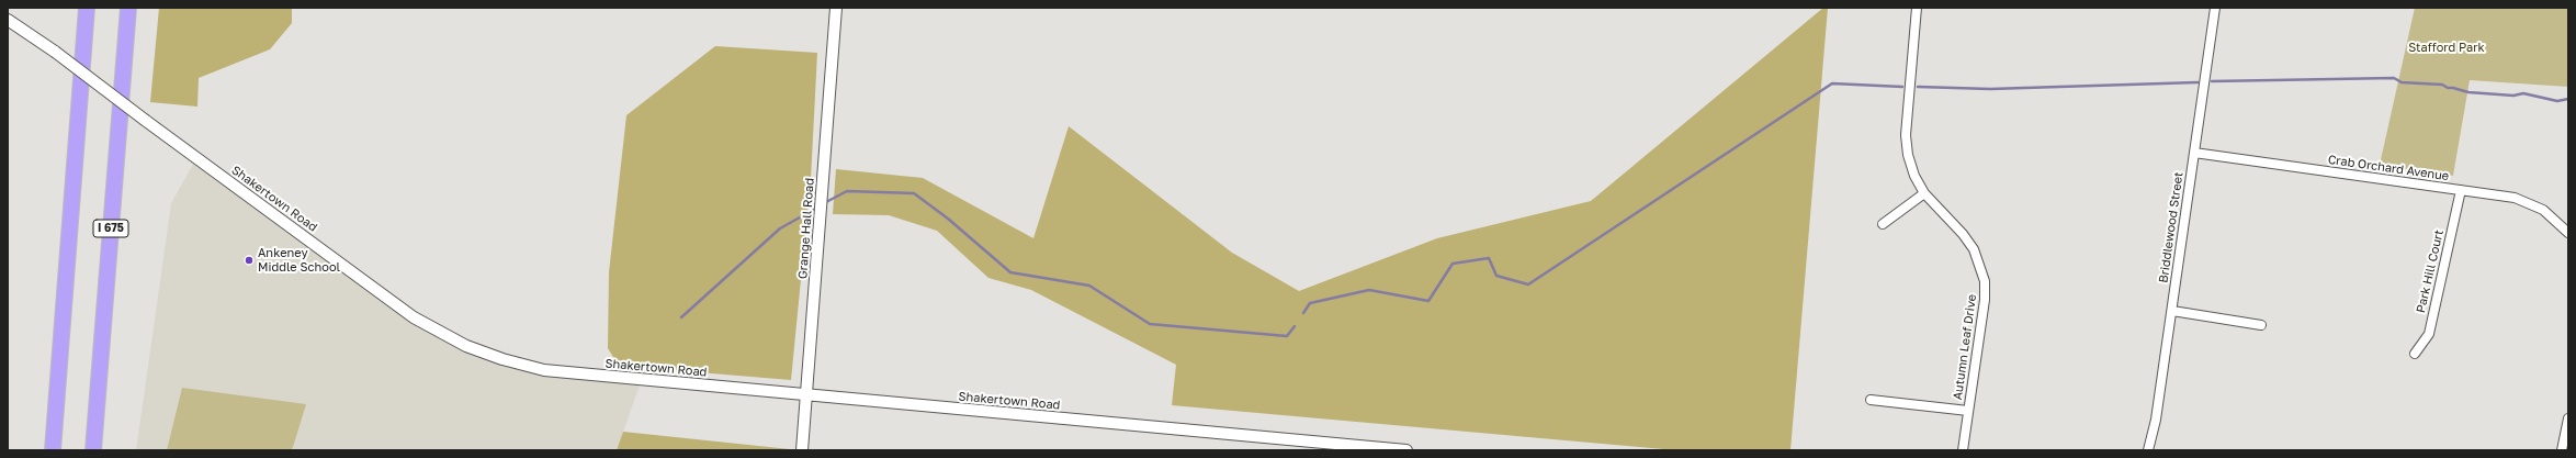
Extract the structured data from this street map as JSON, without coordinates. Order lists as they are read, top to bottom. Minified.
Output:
{"streets":{"highway":["I 675"],"street":["Crab Orchard Avenue","Shakertown Road","Briddlewood Street","Grange Hall Road","Park Hill Court","Autumn Leaf Drive"]},"crossings":[["Crab Orchard Avenue","Briddlewood Street"],["Crab Orchard Avenue","Park Hill Court"],["Shakertown Road","Grange Hall Road"]],"parks":["Stafford Park"],"places":["Ankeney Middle School"]}
